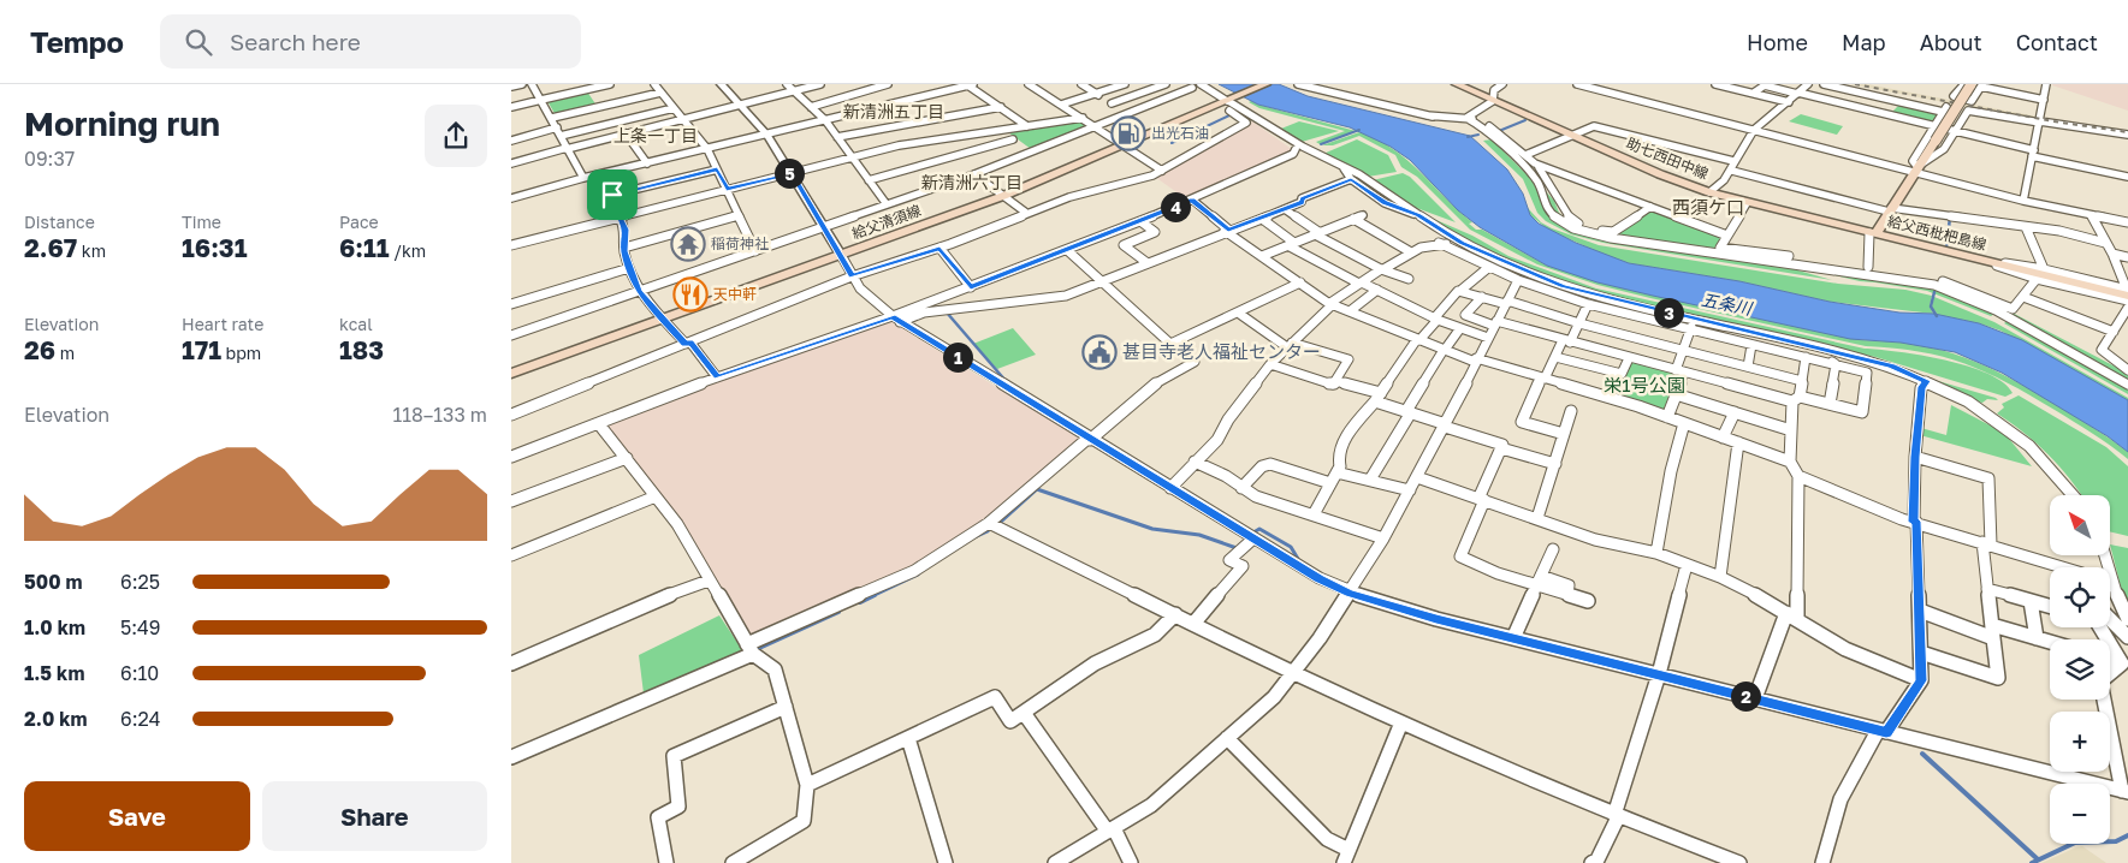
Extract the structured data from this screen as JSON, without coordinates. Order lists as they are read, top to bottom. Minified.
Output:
{"streets":{"main road":["助七西田中線","給父清須線","給父西枇杷島線"]},"crossings":[["助七西田中線","給父西枇杷島線"]],"districts":["新清洲五丁目","上条一丁目","新清洲六丁目","西須ケ口"],"water":["五条川"],"parks":["栄1号公園"],"places":{"fuel station":["出光石油"],"temple":["稲荷神社"],"restaurant":["天中軒"],"public building":["甚目寺老人福祉センター"]},"north":"top left","page":{"header":"Tempo","search":"Search here","nav":["Home","Map","About","Contact"],"heading":["Morning run","09:37"],"pins":["5","4","3","1","2"],"stats":[["Distance","2.67 km"],["Time","16:31"],["Pace","6:11 /km"],["Elevation","26 m"],["Heart rate","171 bpm"],["kcal","183"]],"chart":["Elevation","118–133 m"],"map_buttons":["+","−"],"list":[{"name":"500 m","note":"6:25"},{"name":"1.0 km","note":"5:49"},{"name":"1.5 km","note":"6:10"},{"name":"2.0 km","note":"6:24"}],"buttons":["Save","Share"]}}
